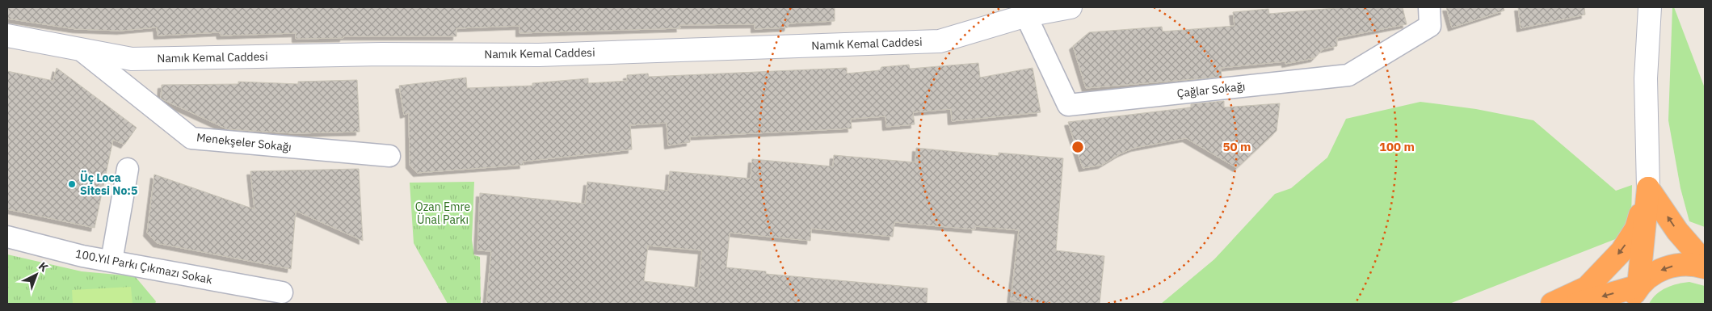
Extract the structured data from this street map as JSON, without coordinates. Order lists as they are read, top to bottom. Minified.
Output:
{"streets":{"street":["Namık Kemal Caddesi","Çağlar Sokağı","Menekşeler Sokağı","100.Yıl Parkı Çıkmazı Sokak"]},"crossings":[["Namık Kemal Caddesi","Çağlar Sokağı"],["Namık Kemal Caddesi","Menekşeler Sokağı"]],"parks":["Ozan Emre Ünal Parkı"],"places":["Üç Loca Sitesi No:5"],"north":"top right","rings":["50 m","100 m"]}
